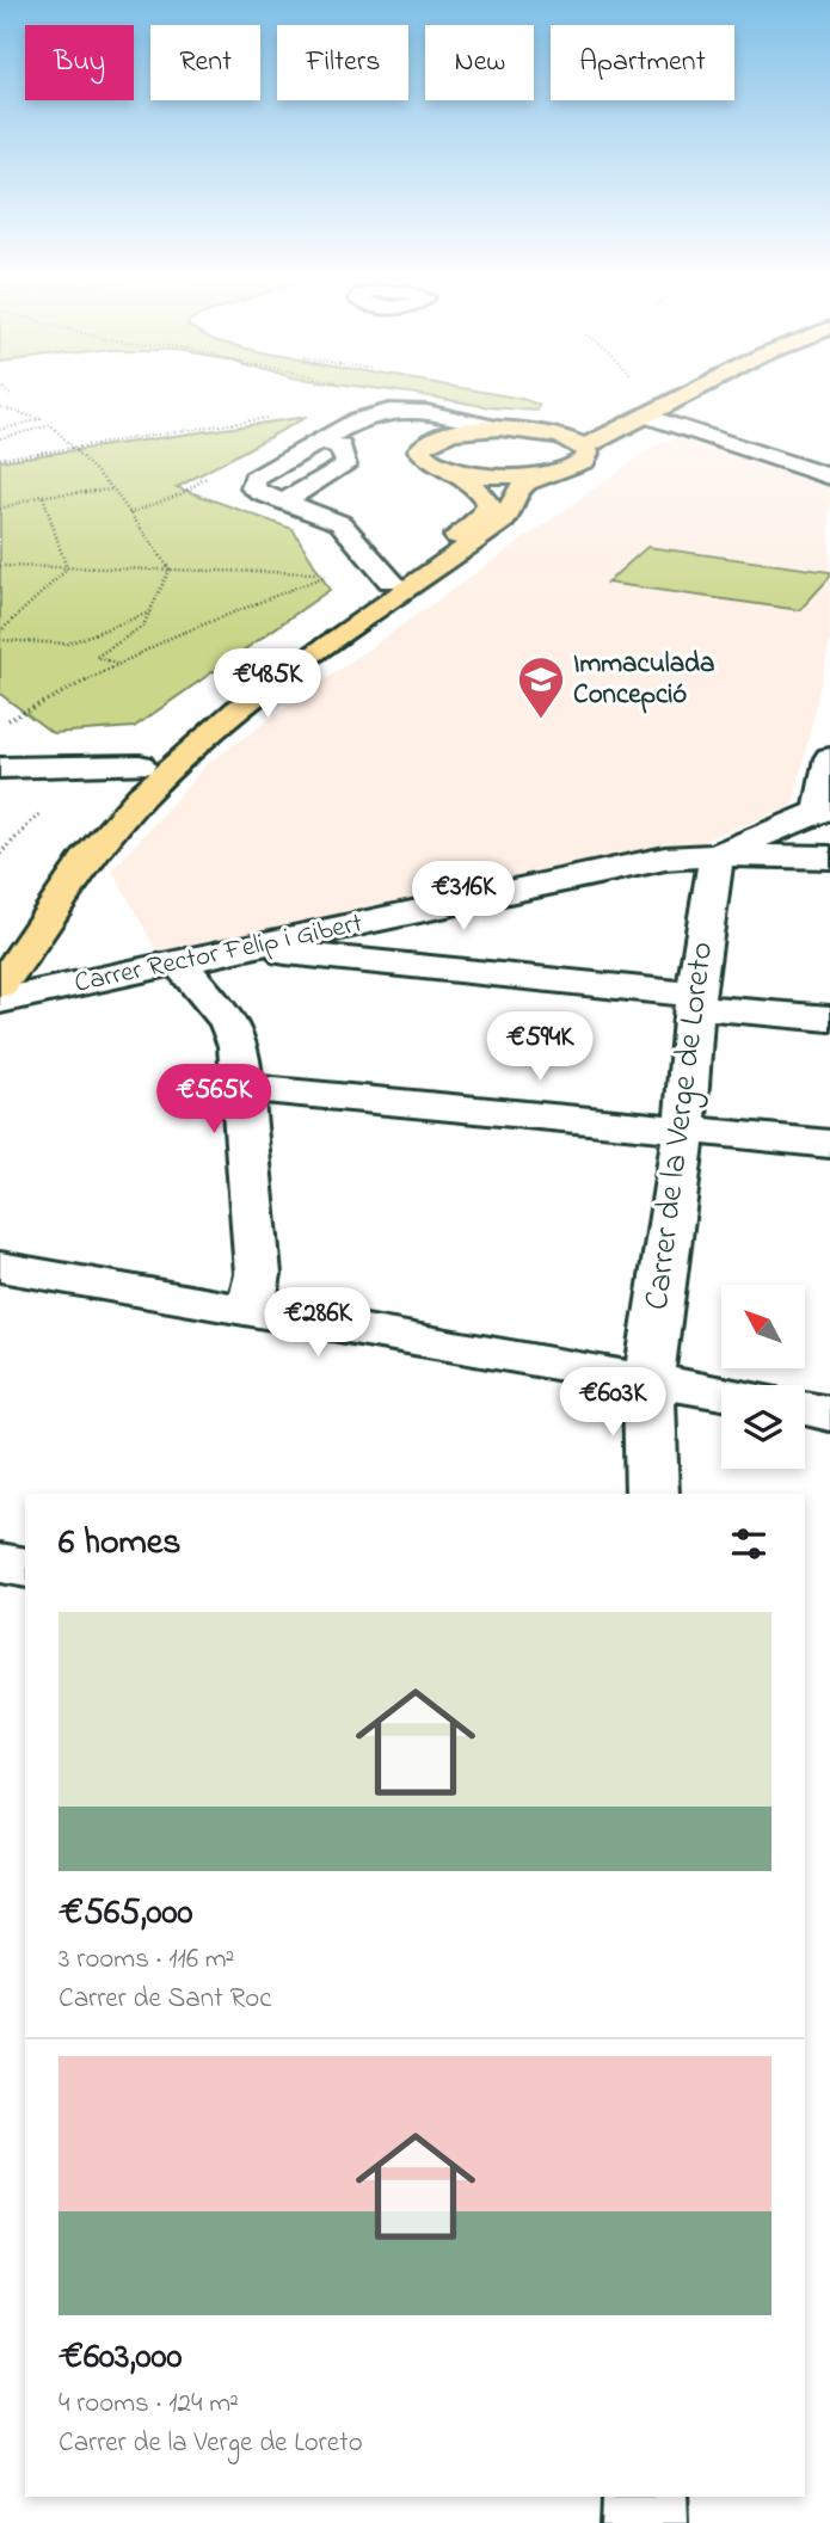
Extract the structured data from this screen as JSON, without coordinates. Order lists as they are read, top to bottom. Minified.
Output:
{"streets":{"street":["Carrer Rector Felip i Gibert","Carrer de la Verge de Loreto"]},"crossings":[["Carrer Rector Felip i Gibert","Carrer de la Verge de Loreto"]],"places":{"school or university":["Immaculada Concepció"]},"north":"top left","page":{"chip":["Buy","Rent","Filters","New","Apartment"],"price":["€485K","€316K","€594K","€565K","€286K","€603K"],"heading":"6 homes","list":[{"name":"€565,000","note":"3 rooms · 116 m² · Carrer de Sant Roc"},{"name":"€603,000","note":"4 rooms · 124 m² · Carrer de la Verge de Loreto"}]}}
